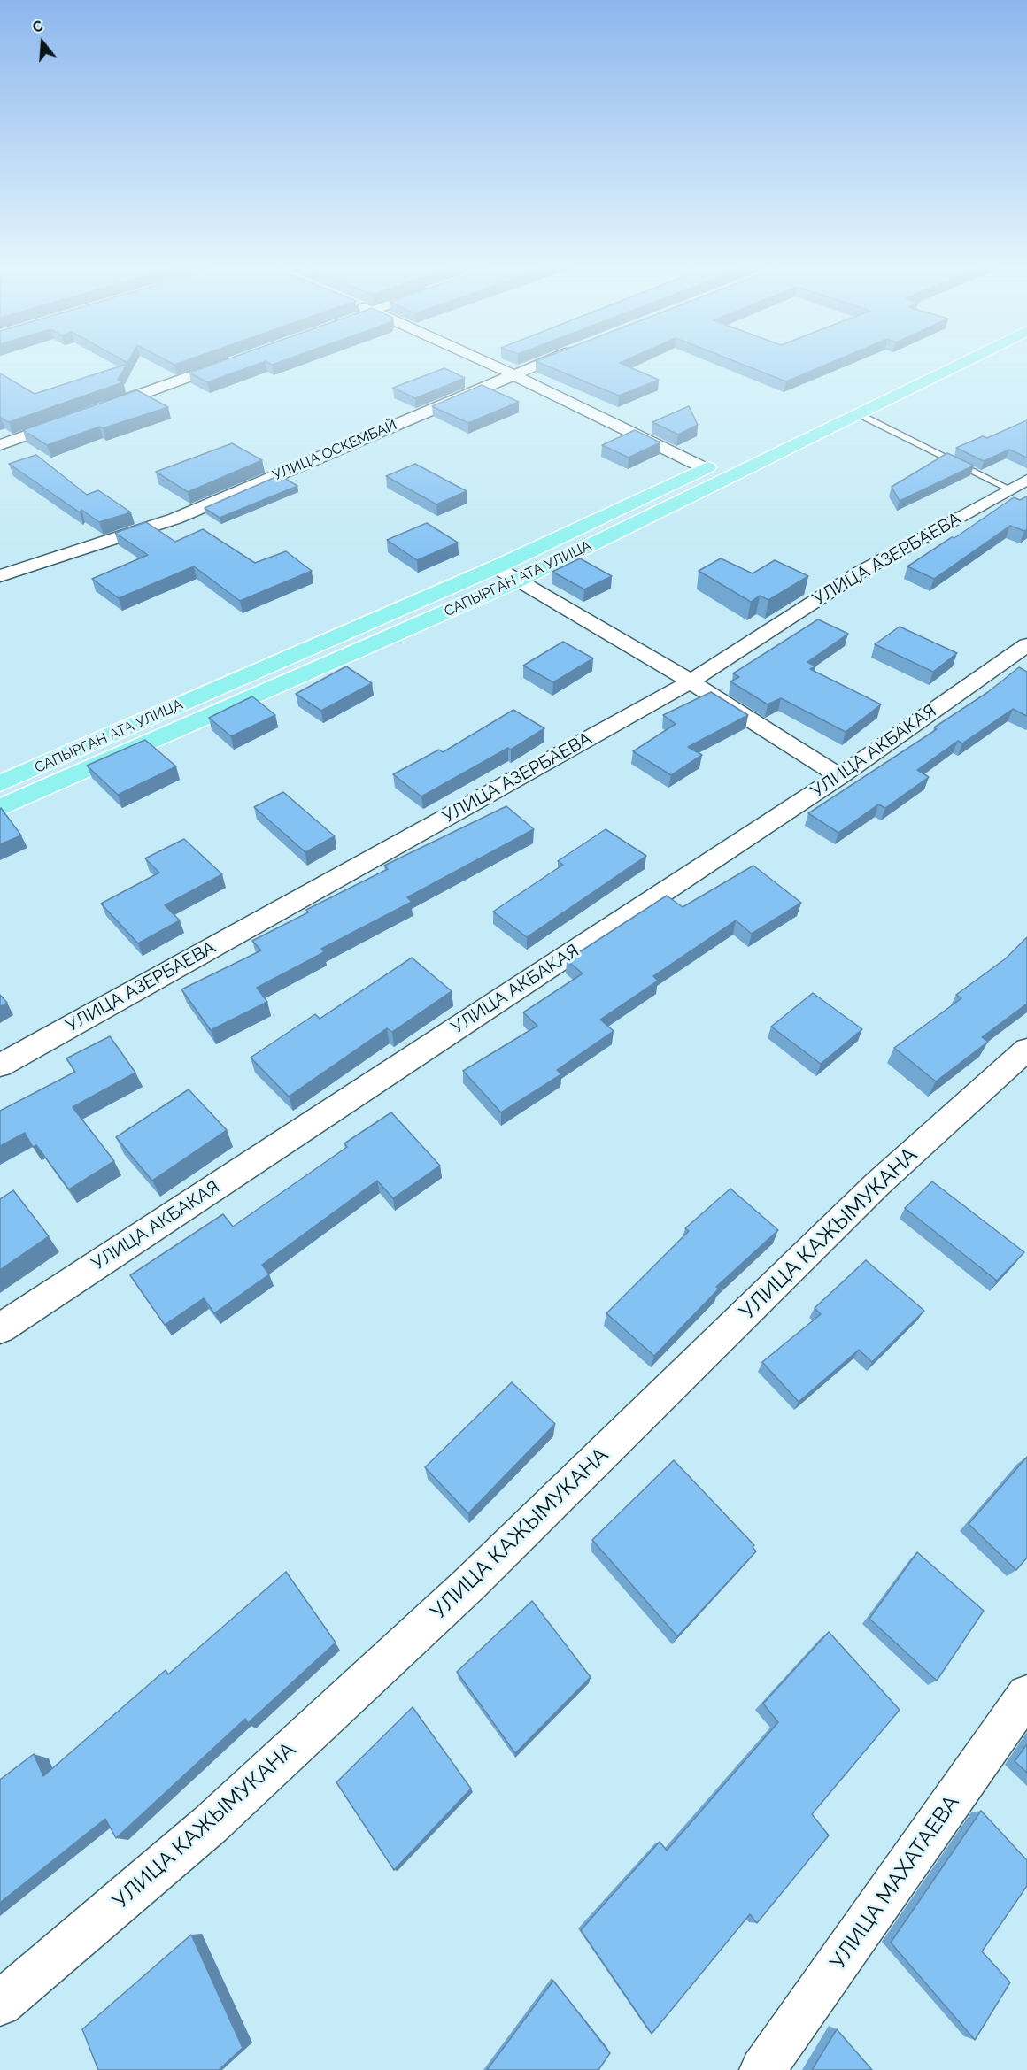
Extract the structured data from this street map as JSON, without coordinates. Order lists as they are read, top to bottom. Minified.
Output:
{"streets":{"main road":["САПЫРГАН АТА УЛИЦА"],"street":["УЛИЦА ОСКЕМБАЙ","УЛИЦА АЗЕРБАЕВА","УЛИЦА АКБАКАЯ","УЛИЦА КАЖЫМУКАНА","УЛИЦА МАХАТАЕВА"]},"north":"top"}
